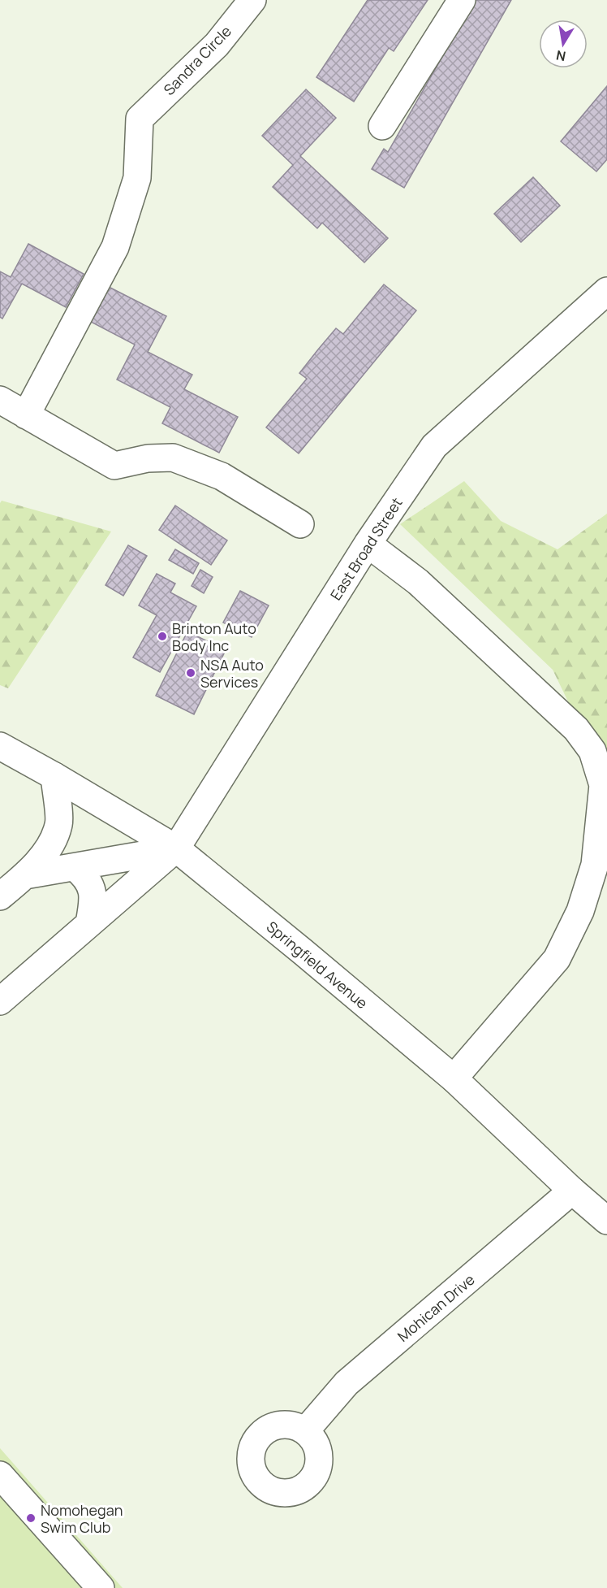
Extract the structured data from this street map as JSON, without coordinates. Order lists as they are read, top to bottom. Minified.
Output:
{"streets":{"street":["Sandra Circle","East Broad Street","Springfield Avenue","Mohican Drive"]},"crossings":[["East Broad Street","Springfield Avenue"],["Springfield Avenue","Mohican Drive"]],"places":["Brinton Auto Body Inc","NSA Auto Services","Nomohegan Swim Club"],"north":"bottom"}
